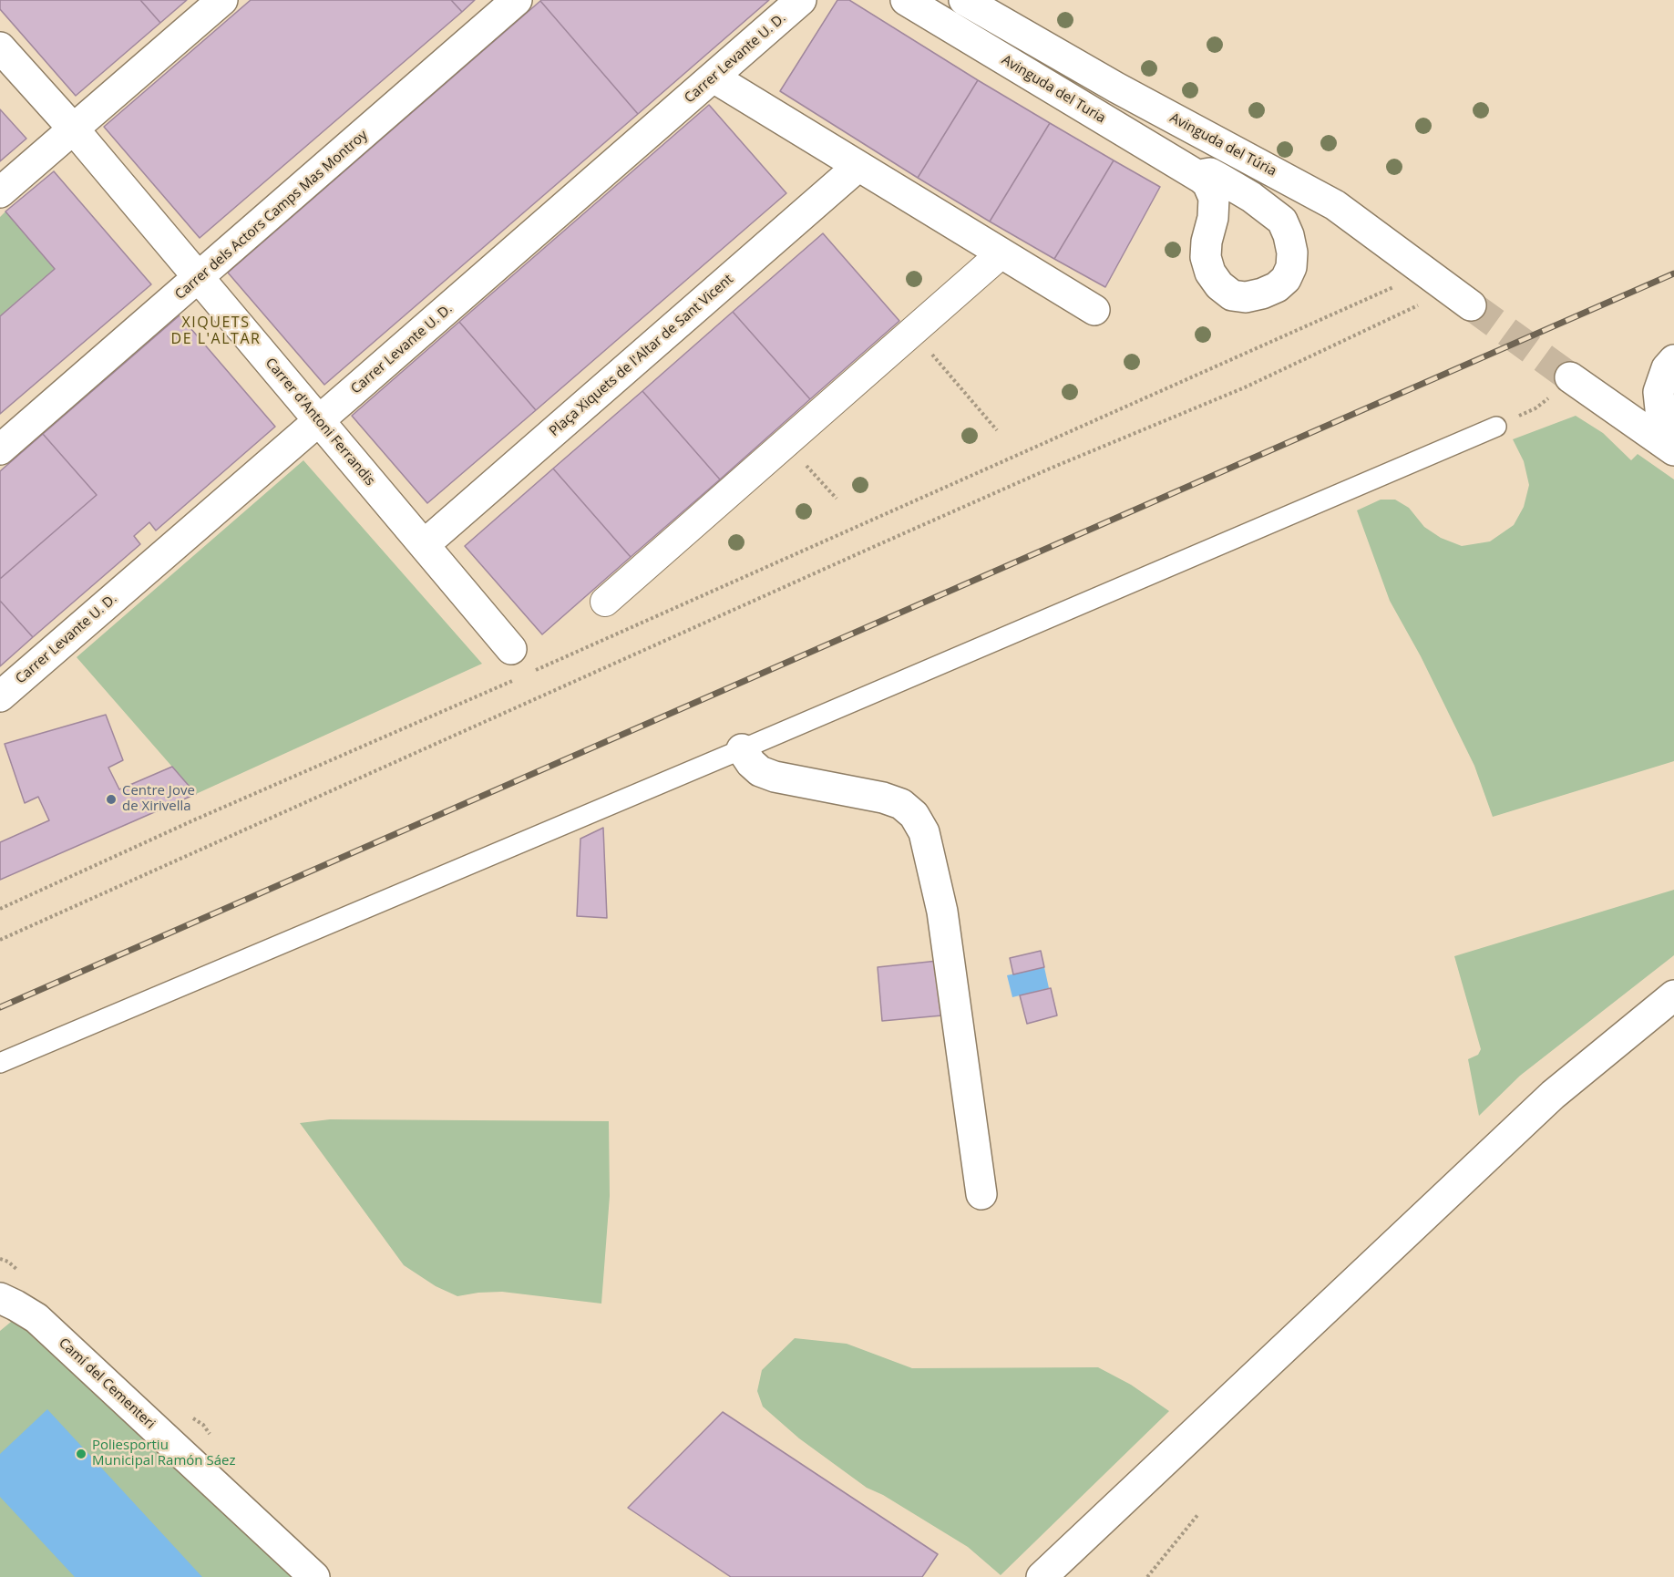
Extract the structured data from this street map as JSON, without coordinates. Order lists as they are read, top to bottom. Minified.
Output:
{"streets":{"street":["Carrer Levante U. D.","Avinguda del Turia","Avinguda del Túria","Carrer dels Actors Camps Mas Montroy","Plaça Xiquets de l'Altar de Sant Vicent","Carrer d'Antoni Ferrandis","Camí del Cementeri"]},"crossings":[["Carrer Levante U. D.","Carrer d'Antoni Ferrandis"],["Carrer dels Actors Camps Mas Montroy","Carrer d'Antoni Ferrandis"],["Plaça Xiquets de l'Altar de Sant Vicent","Carrer d'Antoni Ferrandis"]],"districts":["XIQUETS DE L'ALTAR"],"places":["Centre Jove de Xirivella","Poliesportiu Municipal Ramón Sáez"]}
